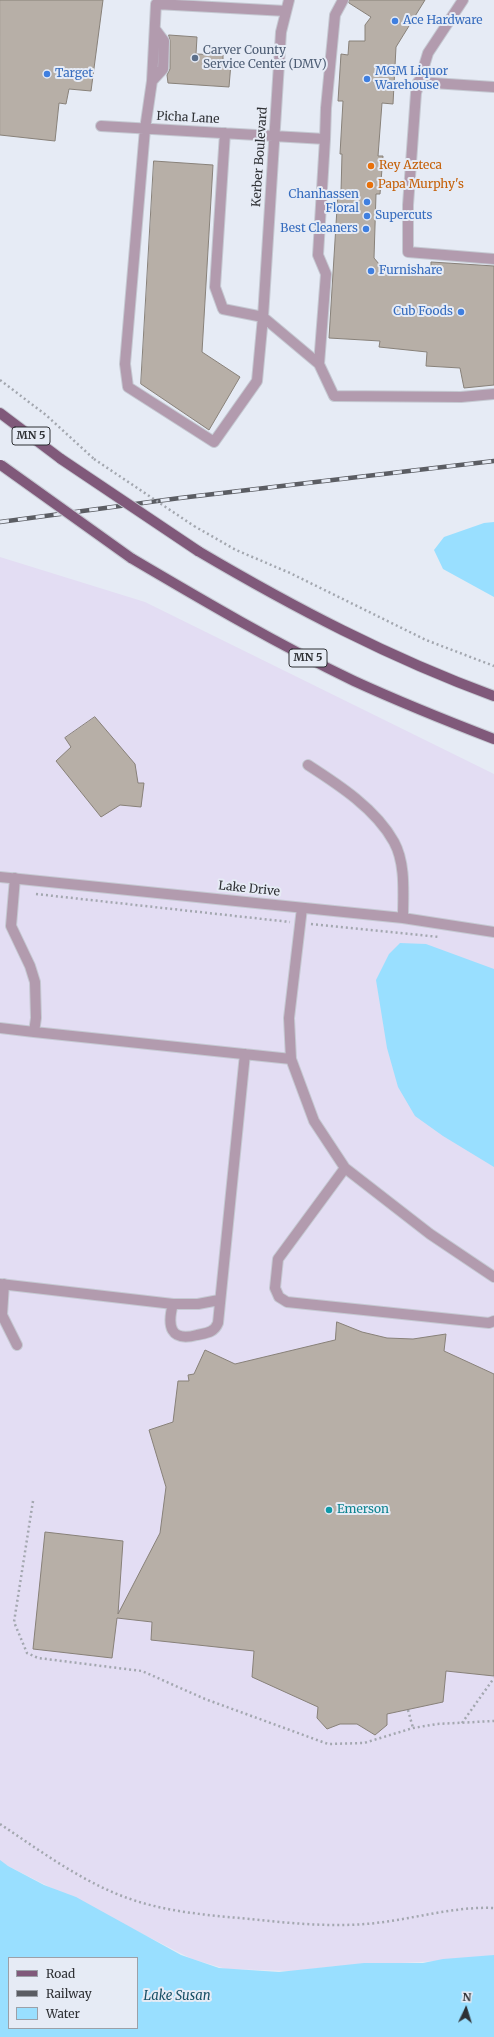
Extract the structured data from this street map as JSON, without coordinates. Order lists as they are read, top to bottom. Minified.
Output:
{"streets":{"main road":["MN 5"],"street":["Picha Lane","Kerber Boulevard","Lake Drive"]},"crossings":[["Picha Lane","Kerber Boulevard"]],"water":["Lake Susan"],"places":["Ace Hardware","Carver County Service Center (DMV)","Target","MGM Liquor Warehouse","Rey Azteca","Papa Murphy's","Chanhassen Floral","Supercuts","Best Cleaners","Furnishare","Cub Foods","Emerson"],"legend":["Road","Railway","Water"],"north":"top"}
